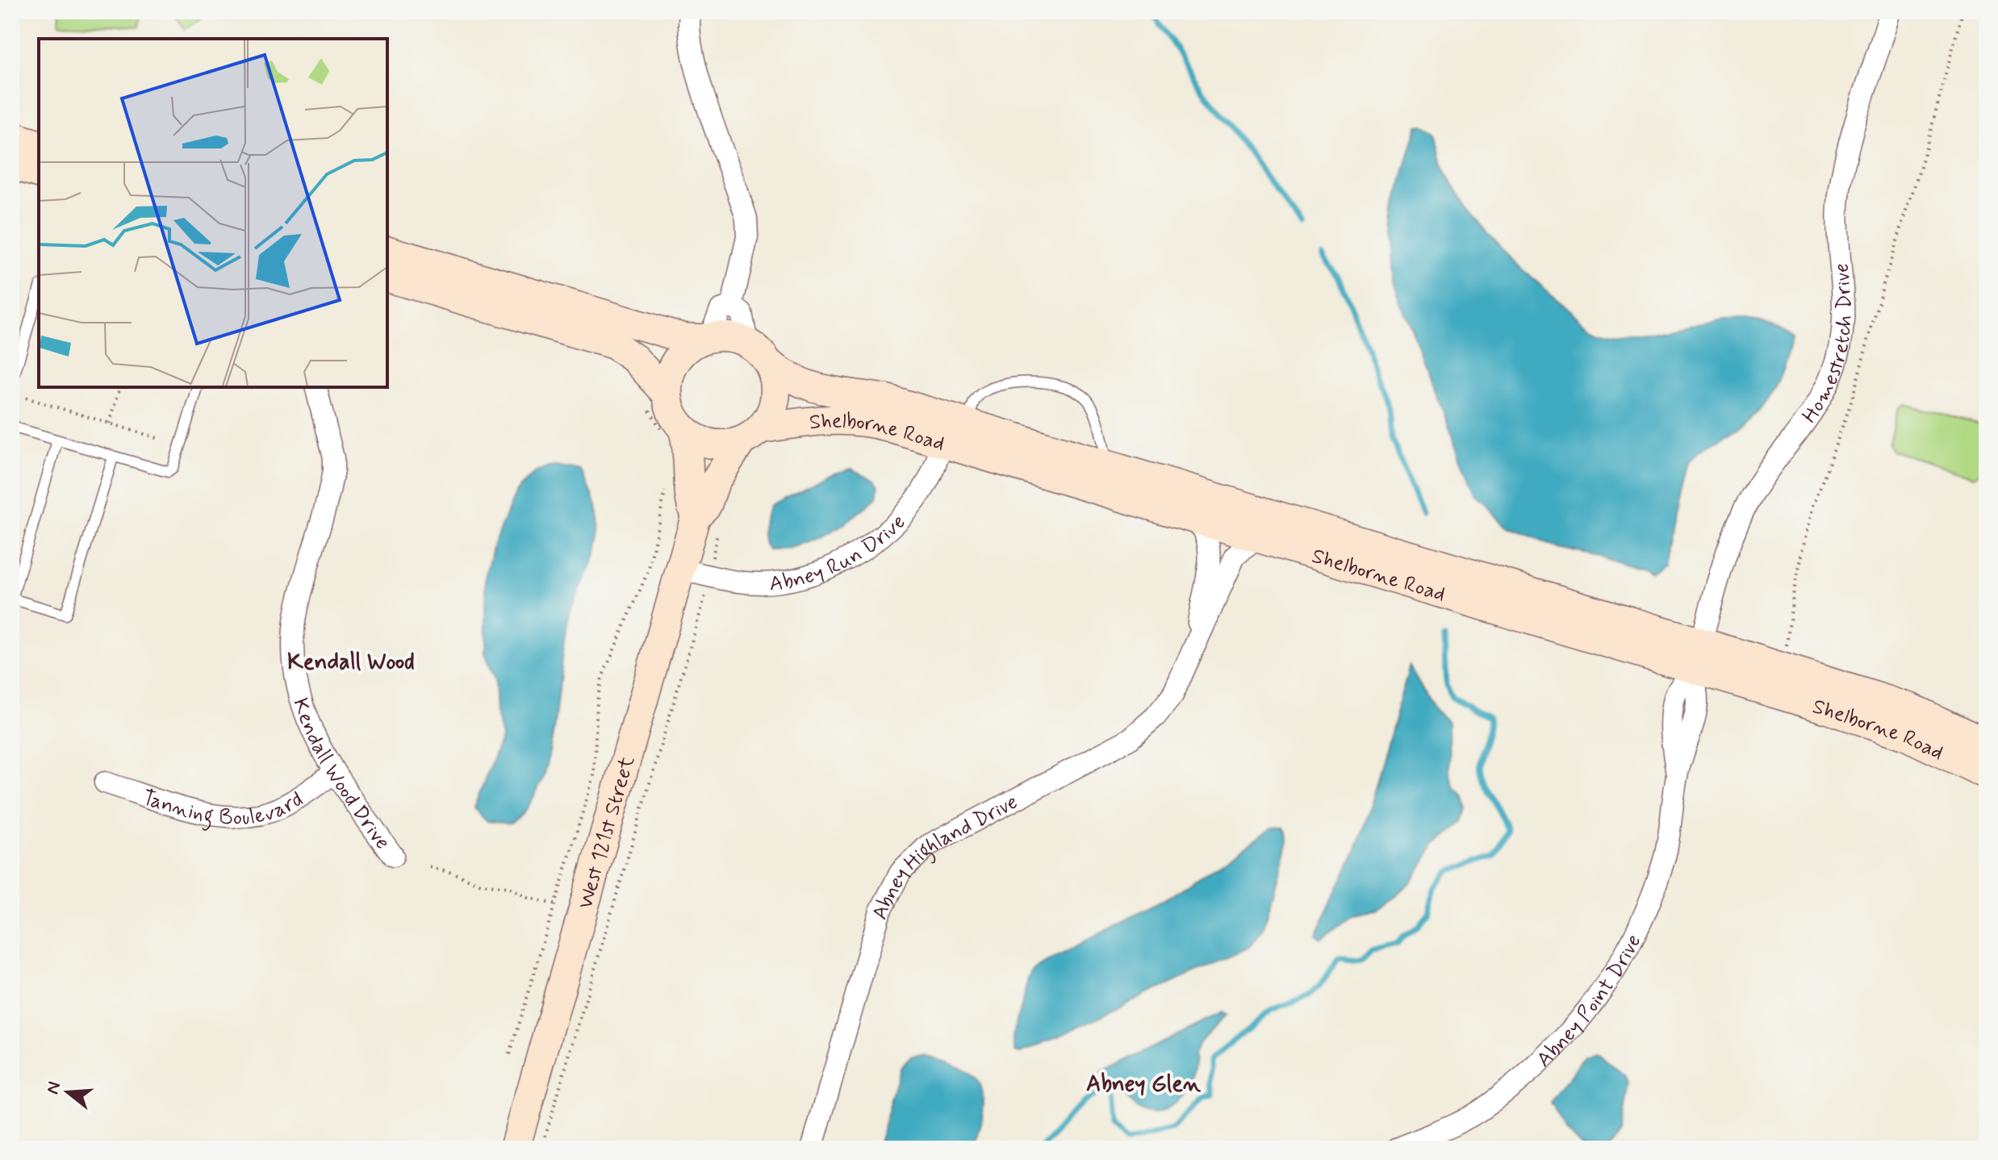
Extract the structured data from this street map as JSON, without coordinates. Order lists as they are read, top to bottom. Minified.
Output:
{"streets":{"street":["Homestretch Drive","Shelborne Road","Abney Run Drive","Kendall Wood Drive","Tanning Boulevard","West 121st Street","Abney Highland Drive","Abney Point Drive"]},"crossings":[["Homestretch Drive","Shelborne Road"],["Homestretch Drive","Abney Point Drive"],["Shelborne Road","Abney Run Drive"],["Shelborne Road","West 121st Street"],["Shelborne Road","Abney Highland Drive"],["Shelborne Road","Abney Point Drive"],["Abney Run Drive","West 121st Street"],["Kendall Wood Drive","Tanning Boulevard"]],"districts":["Kendall Wood","Abney Glen"],"north":"left"}
